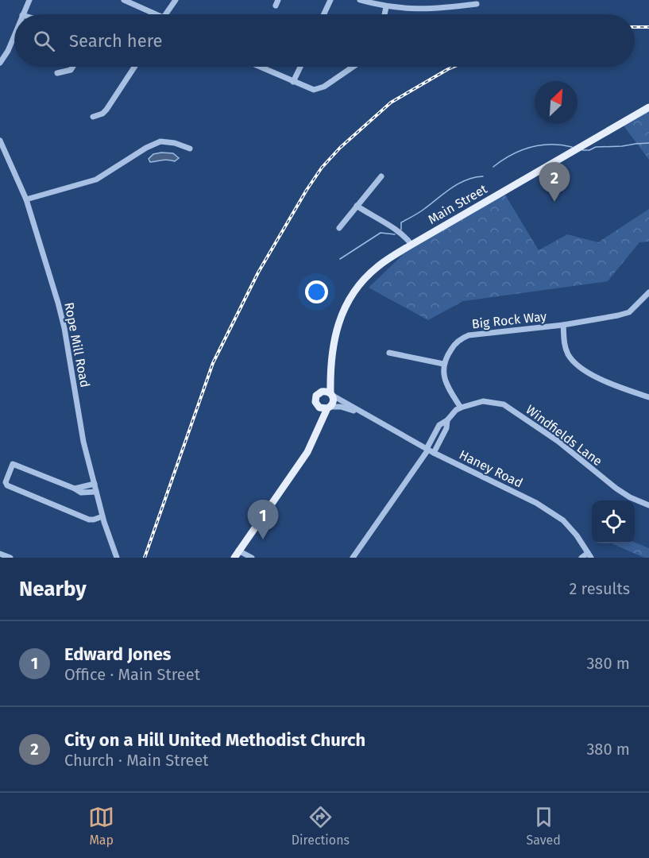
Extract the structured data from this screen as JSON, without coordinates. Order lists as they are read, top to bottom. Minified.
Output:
{"streets":{"main road":["Main Street"],"street":["Big Rock Way","Rope Mill Road","Windfields Lane","Haney Road"]},"crossings":[["Main Street","Haney Road"]],"north":"top right","page":{"search":"Search here","pins":["2","1"],"heading":["Nearby","2 results"],"list":[{"mark":"1","name":"Edward Jones","note":"Office · Main Street","value":"380 m"},{"mark":"2","name":"City on a Hill United Methodist Church","note":"Church · Main Street","value":"380 m"}],"nav":["Map","Directions","Saved"]}}
